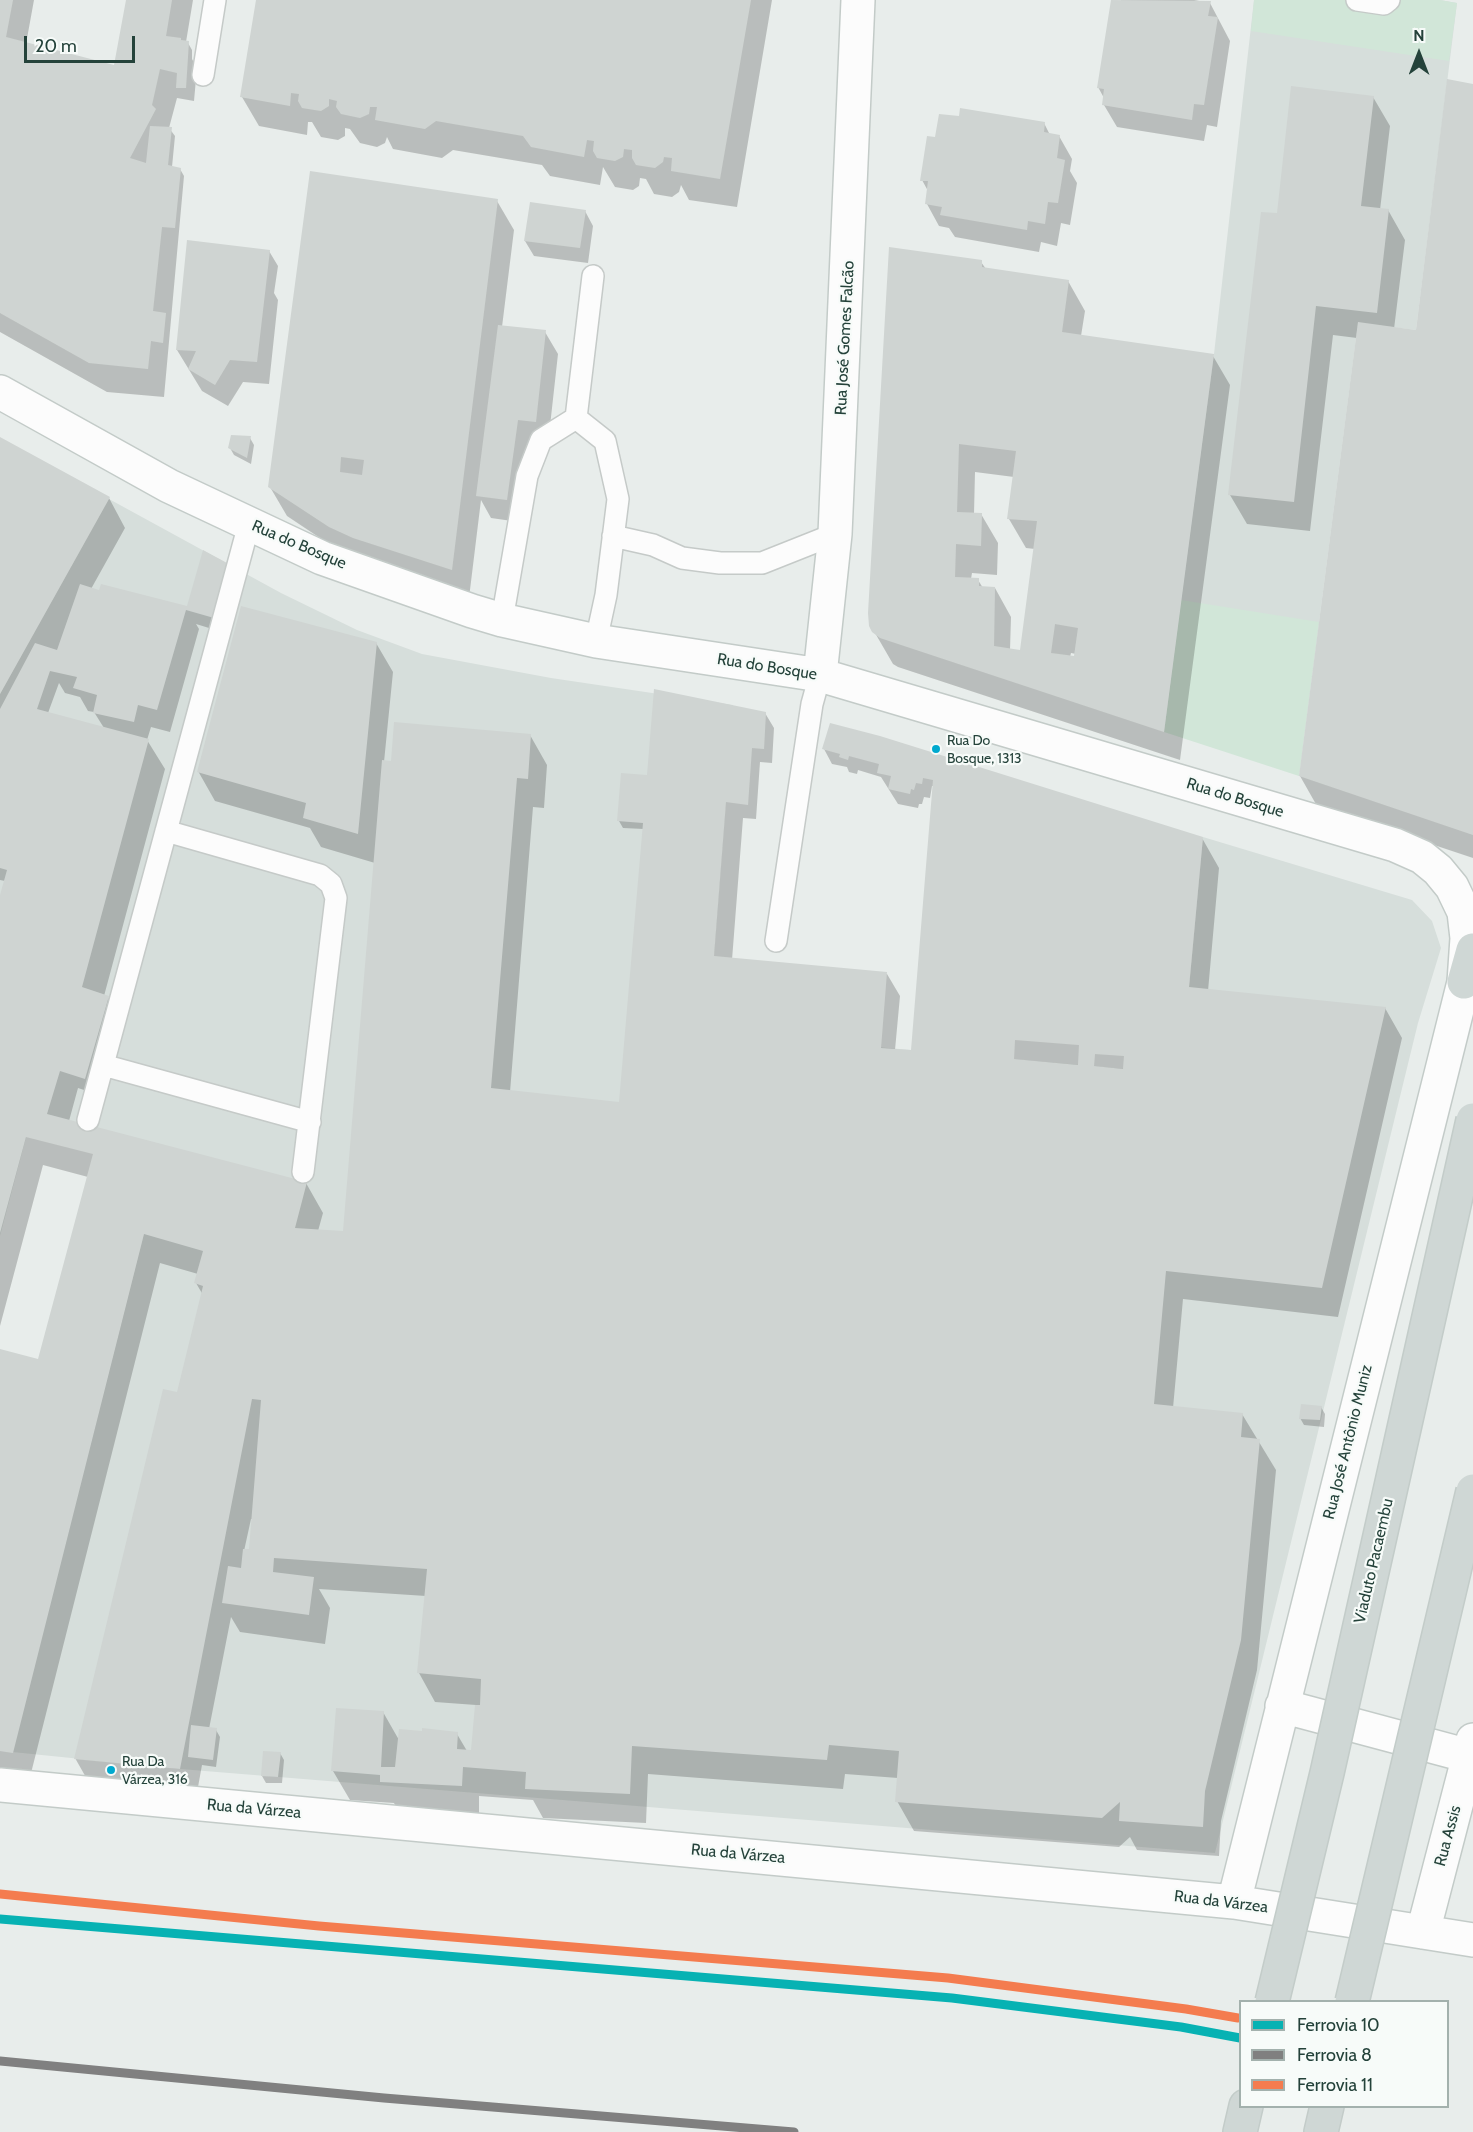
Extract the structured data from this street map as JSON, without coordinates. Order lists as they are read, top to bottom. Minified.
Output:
{"streets":{"main road":["Viaduto Pacaembu"],"street":["Rua José Gomes Falcão","Rua do Bosque","Rua José Antônio Muniz","Rua da Várzea","Rua Assis"]},"crossings":[["Rua José Gomes Falcão","Rua do Bosque"],["Rua do Bosque","Rua José Antônio Muniz"],["Rua José Antônio Muniz","Rua da Várzea"],["Rua da Várzea","Rua Assis"]],"places":["Rua Do Bosque, 1313","Rua Da Várzea, 316"],"lines":["rail line 11","rail line 10","rail line 8"],"legend":["Ferrovia 10","Ferrovia 8","Ferrovia 11"],"scale_bar":"20 m","north":"top"}
